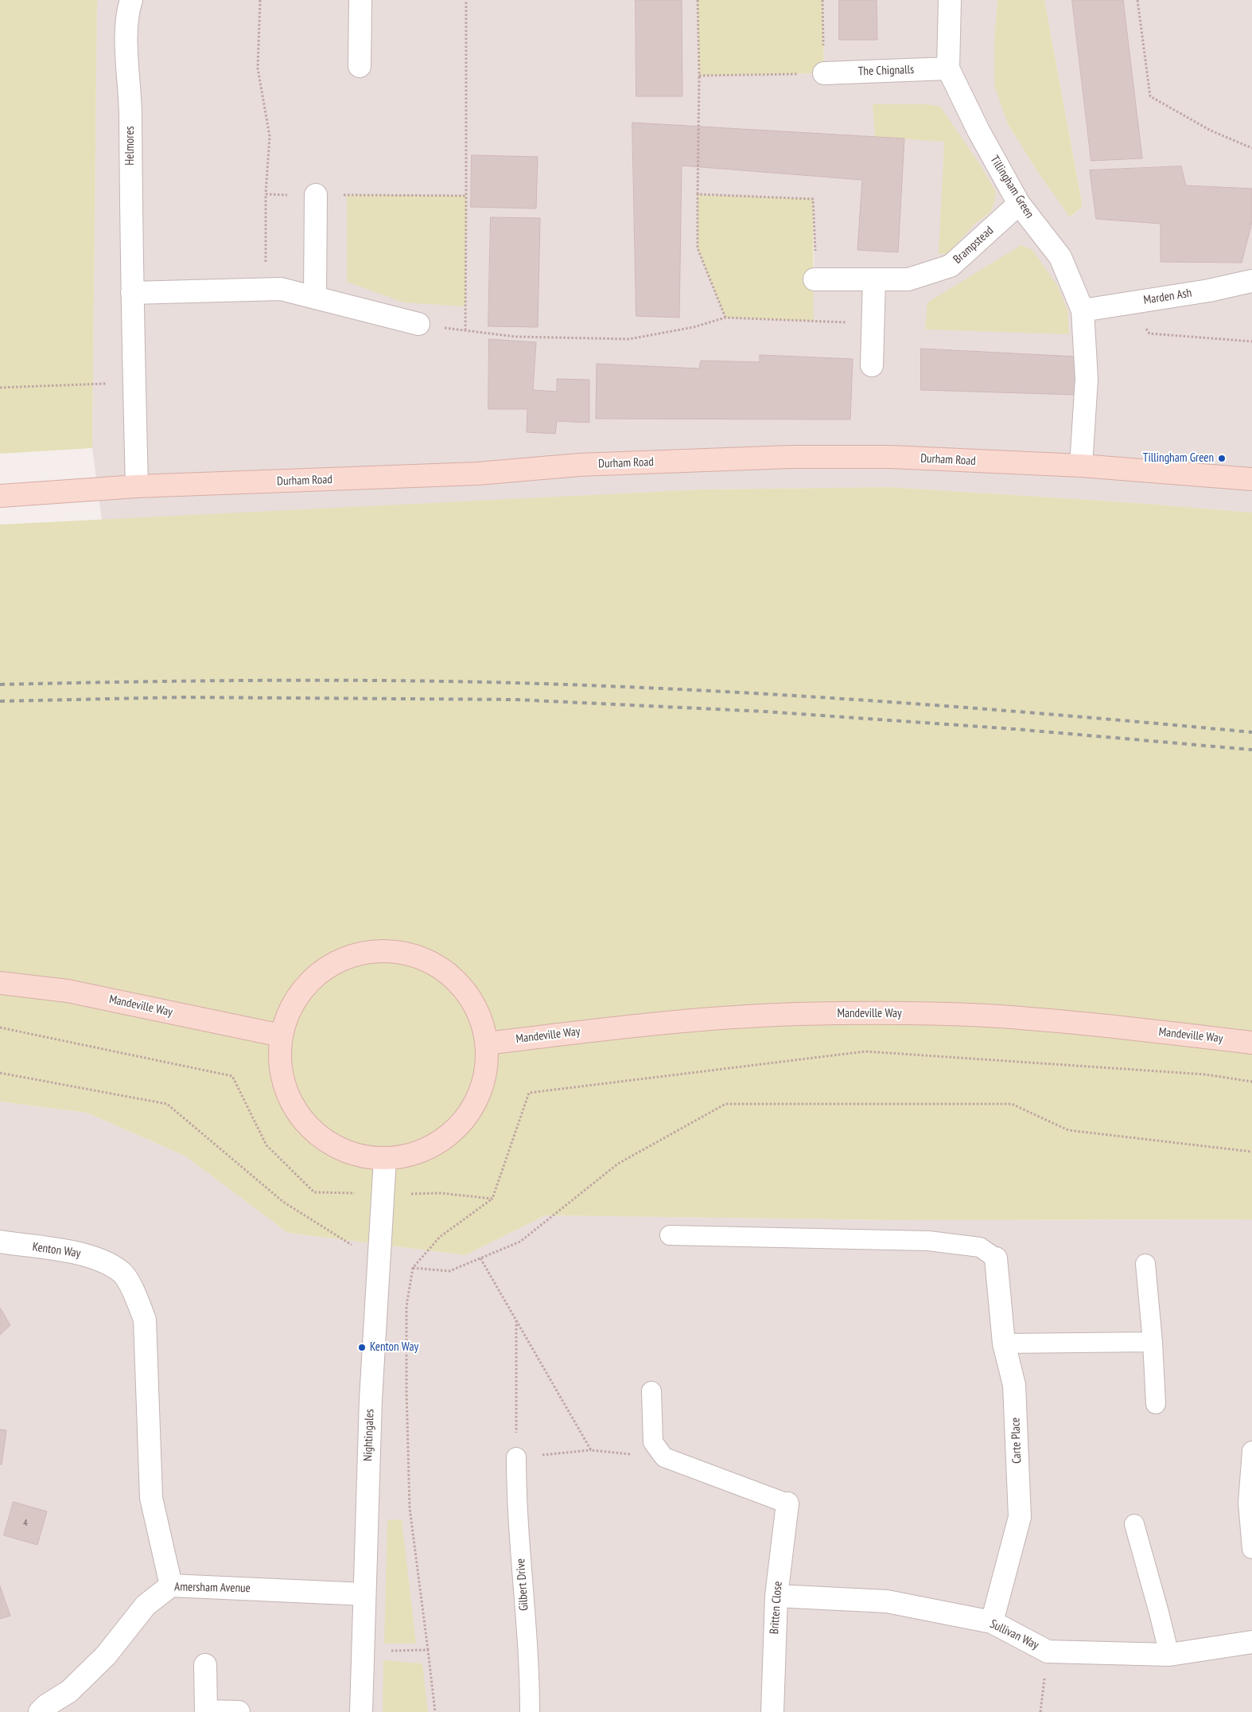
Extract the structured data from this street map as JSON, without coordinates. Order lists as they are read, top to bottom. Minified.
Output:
{"streets":{"main road":["Durham Road","Mandeville Way"],"street":["The Chignalls","Helmores","Tillingham Green","Brampstead","Marden Ash","Kenton Way","Nightingales","Carte Place","Amersham Avenue","Britten Close","Sullivan Way"],"lane":["Gilbert Drive"]},"crossings":[["The Chignalls","Tillingham Green"],["Helmores","Durham Road"],["Tillingham Green","Brampstead"],["Tillingham Green","Marden Ash"],["Tillingham Green","Durham Road"],["Kenton Way","Amersham Avenue"],["Nightingales","Amersham Avenue"],["Carte Place","Sullivan Way"],["Britten Close","Sullivan Way"]],"places":["Tillingham Green","Kenton Way"],"house_numbers":["4"]}
